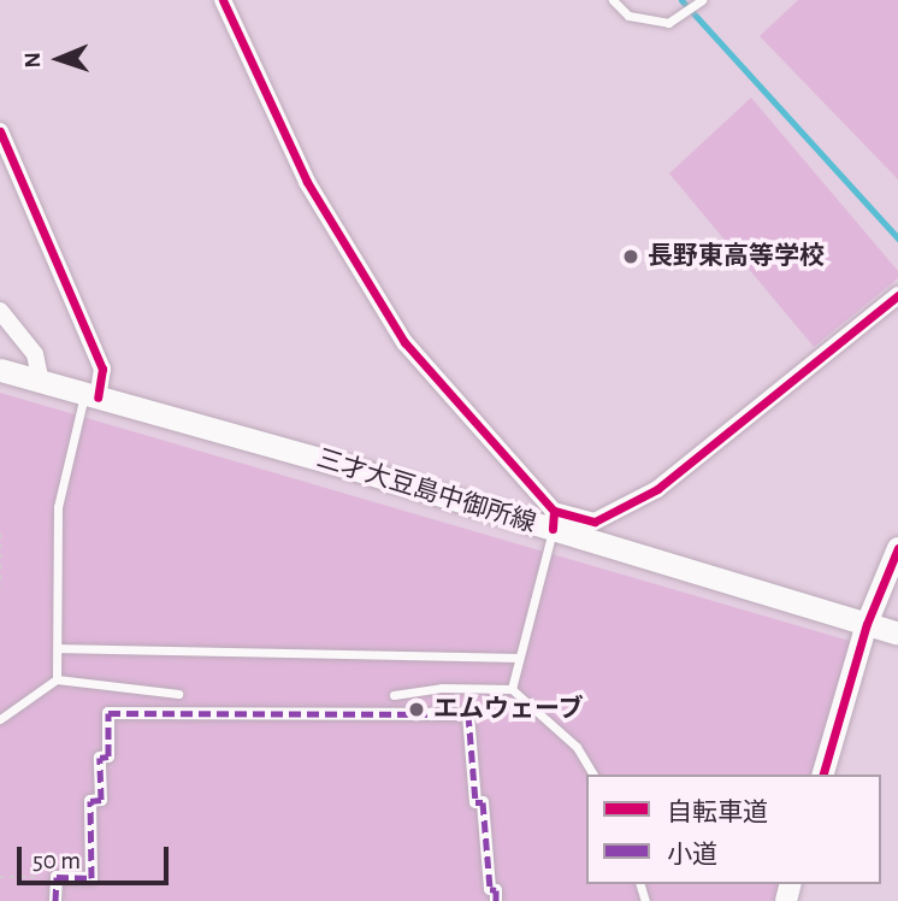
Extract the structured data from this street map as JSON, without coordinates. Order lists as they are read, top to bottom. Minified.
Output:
{"streets":{"main road":["三才大豆島中御所線"]},"places":["長野東高等学校","エムウェーブ"],"legend":["自転車道","小道"],"scale_bar":"50 m","north":"left"}
